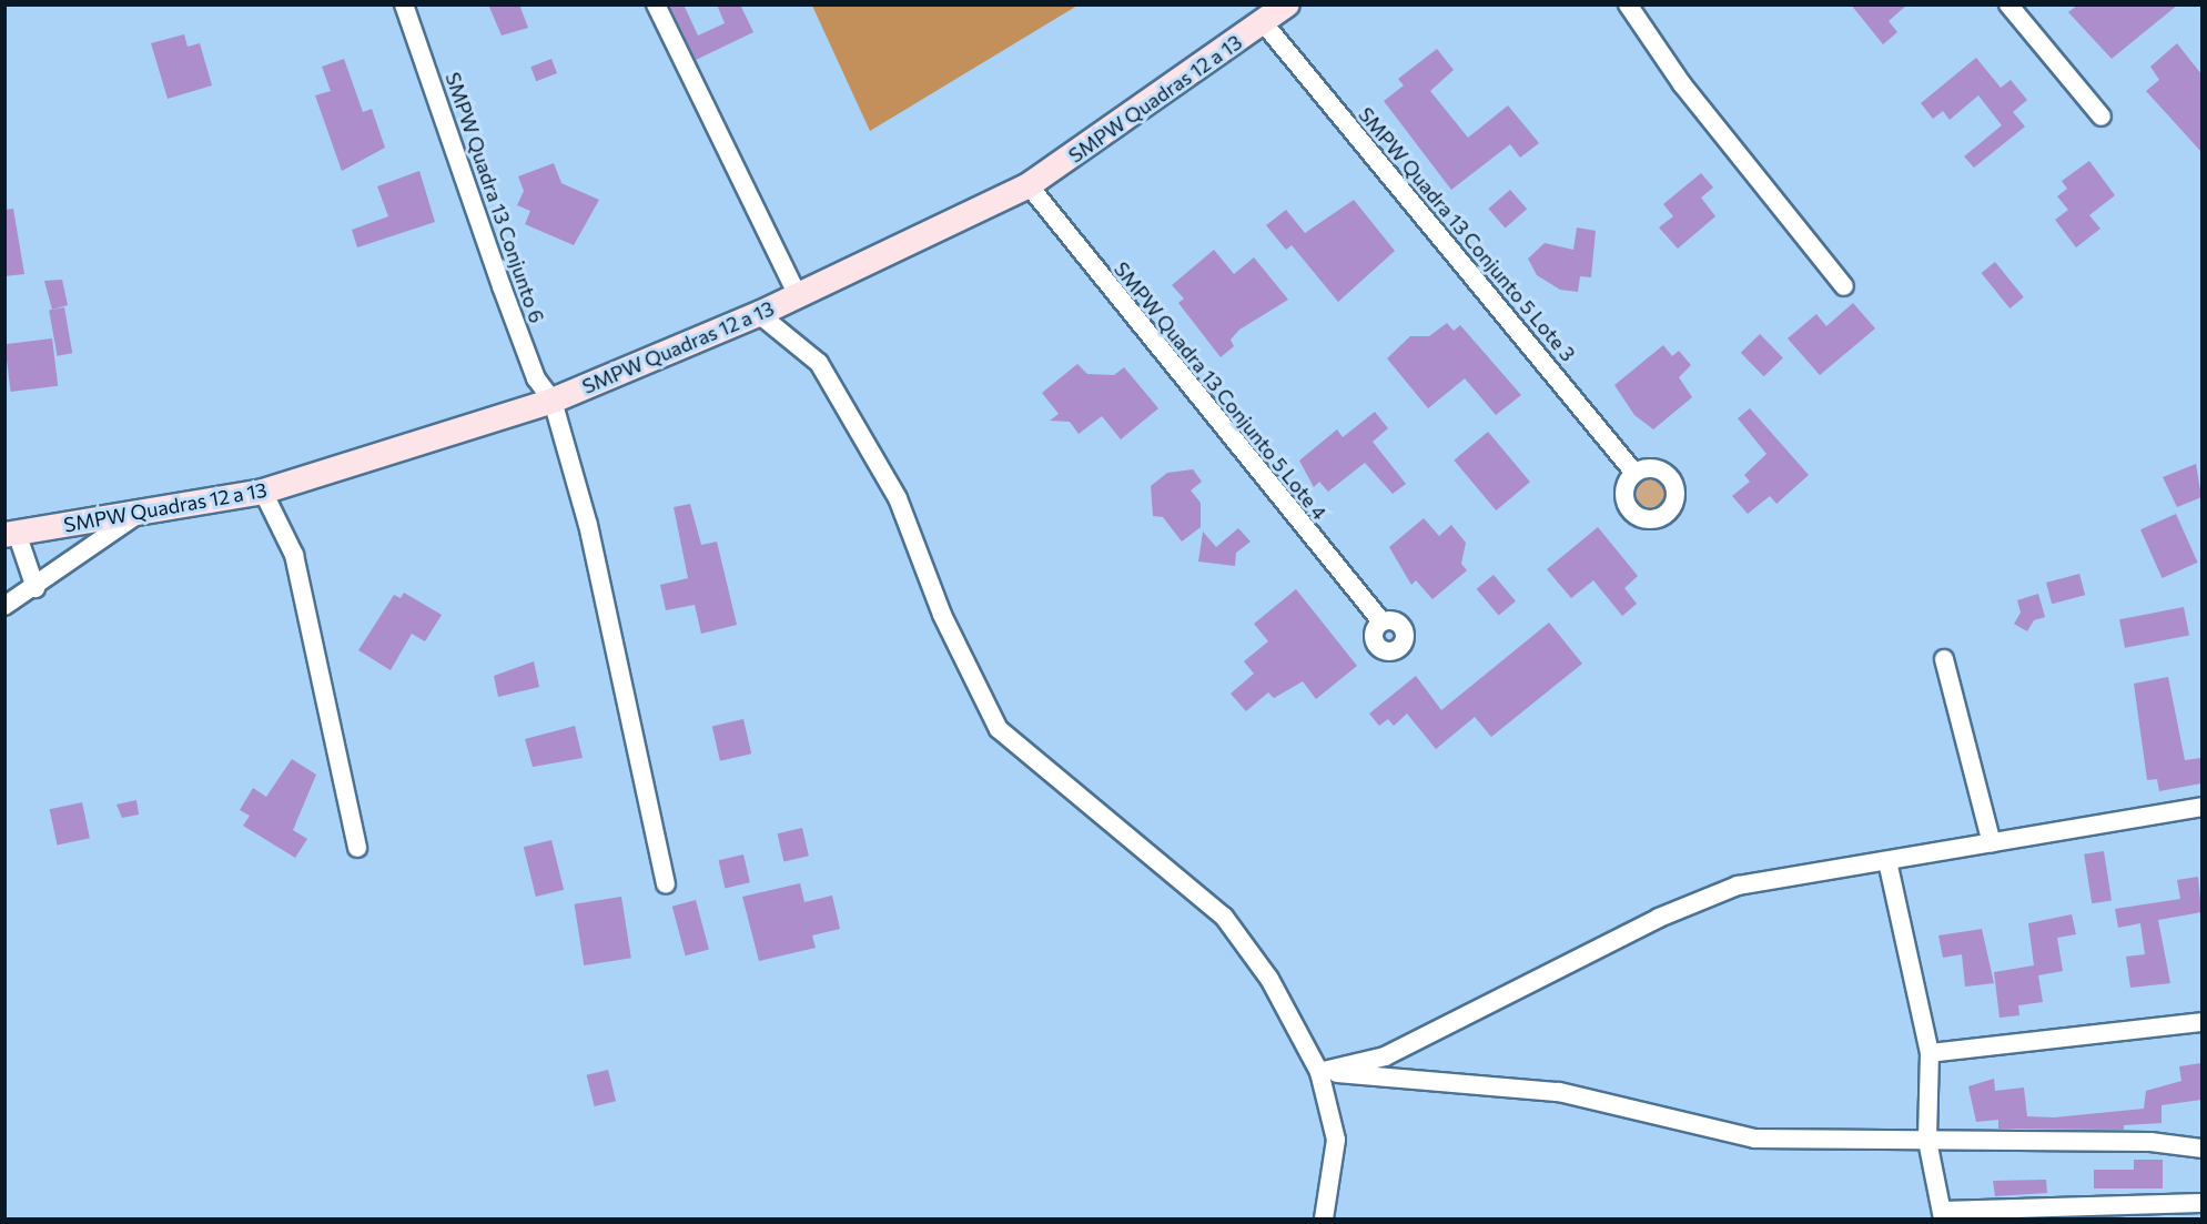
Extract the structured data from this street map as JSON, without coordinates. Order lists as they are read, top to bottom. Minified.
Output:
{"streets":{"street":["SMPW Quadras 12 a 13","SMPW Quadra 13 Conjunto 6","SMPW Quadra 13 Conjunto 5 Lote 3","SMPW Quadra 13 Conjunto 5 Lote 4"]},"crossings":[["SMPW Quadras 12 a 13","SMPW Quadra 13 Conjunto 6"],["SMPW Quadras 12 a 13","SMPW Quadra 13 Conjunto 5 Lote 3"],["SMPW Quadras 12 a 13","SMPW Quadra 13 Conjunto 5 Lote 4"]]}
